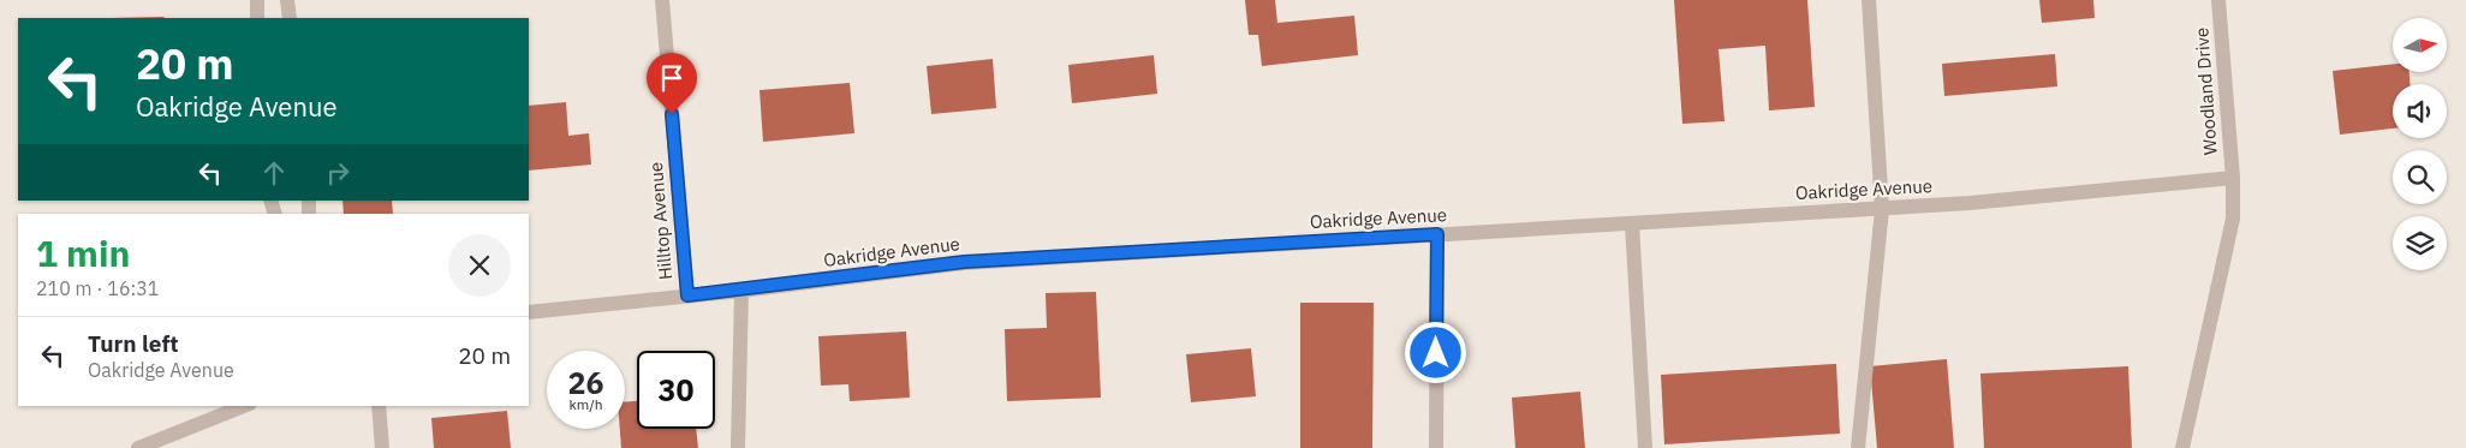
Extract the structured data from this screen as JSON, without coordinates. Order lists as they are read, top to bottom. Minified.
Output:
{"streets":{"street":["Woodland Drive","Oakridge Avenue","Hilltop Avenue"]},"crossings":[["Woodland Drive","Oakridge Avenue"],["Oakridge Avenue","Hilltop Avenue"]],"north":"right","page":{"turn":["20 m","Oakridge Avenue"],"heading":["1 min","210 m · 16:31"],"list":[{"name":"Turn left","note":"Oakridge Avenue","value":"20 m"}],"speed":"26 km/h","limit":"30"}}
